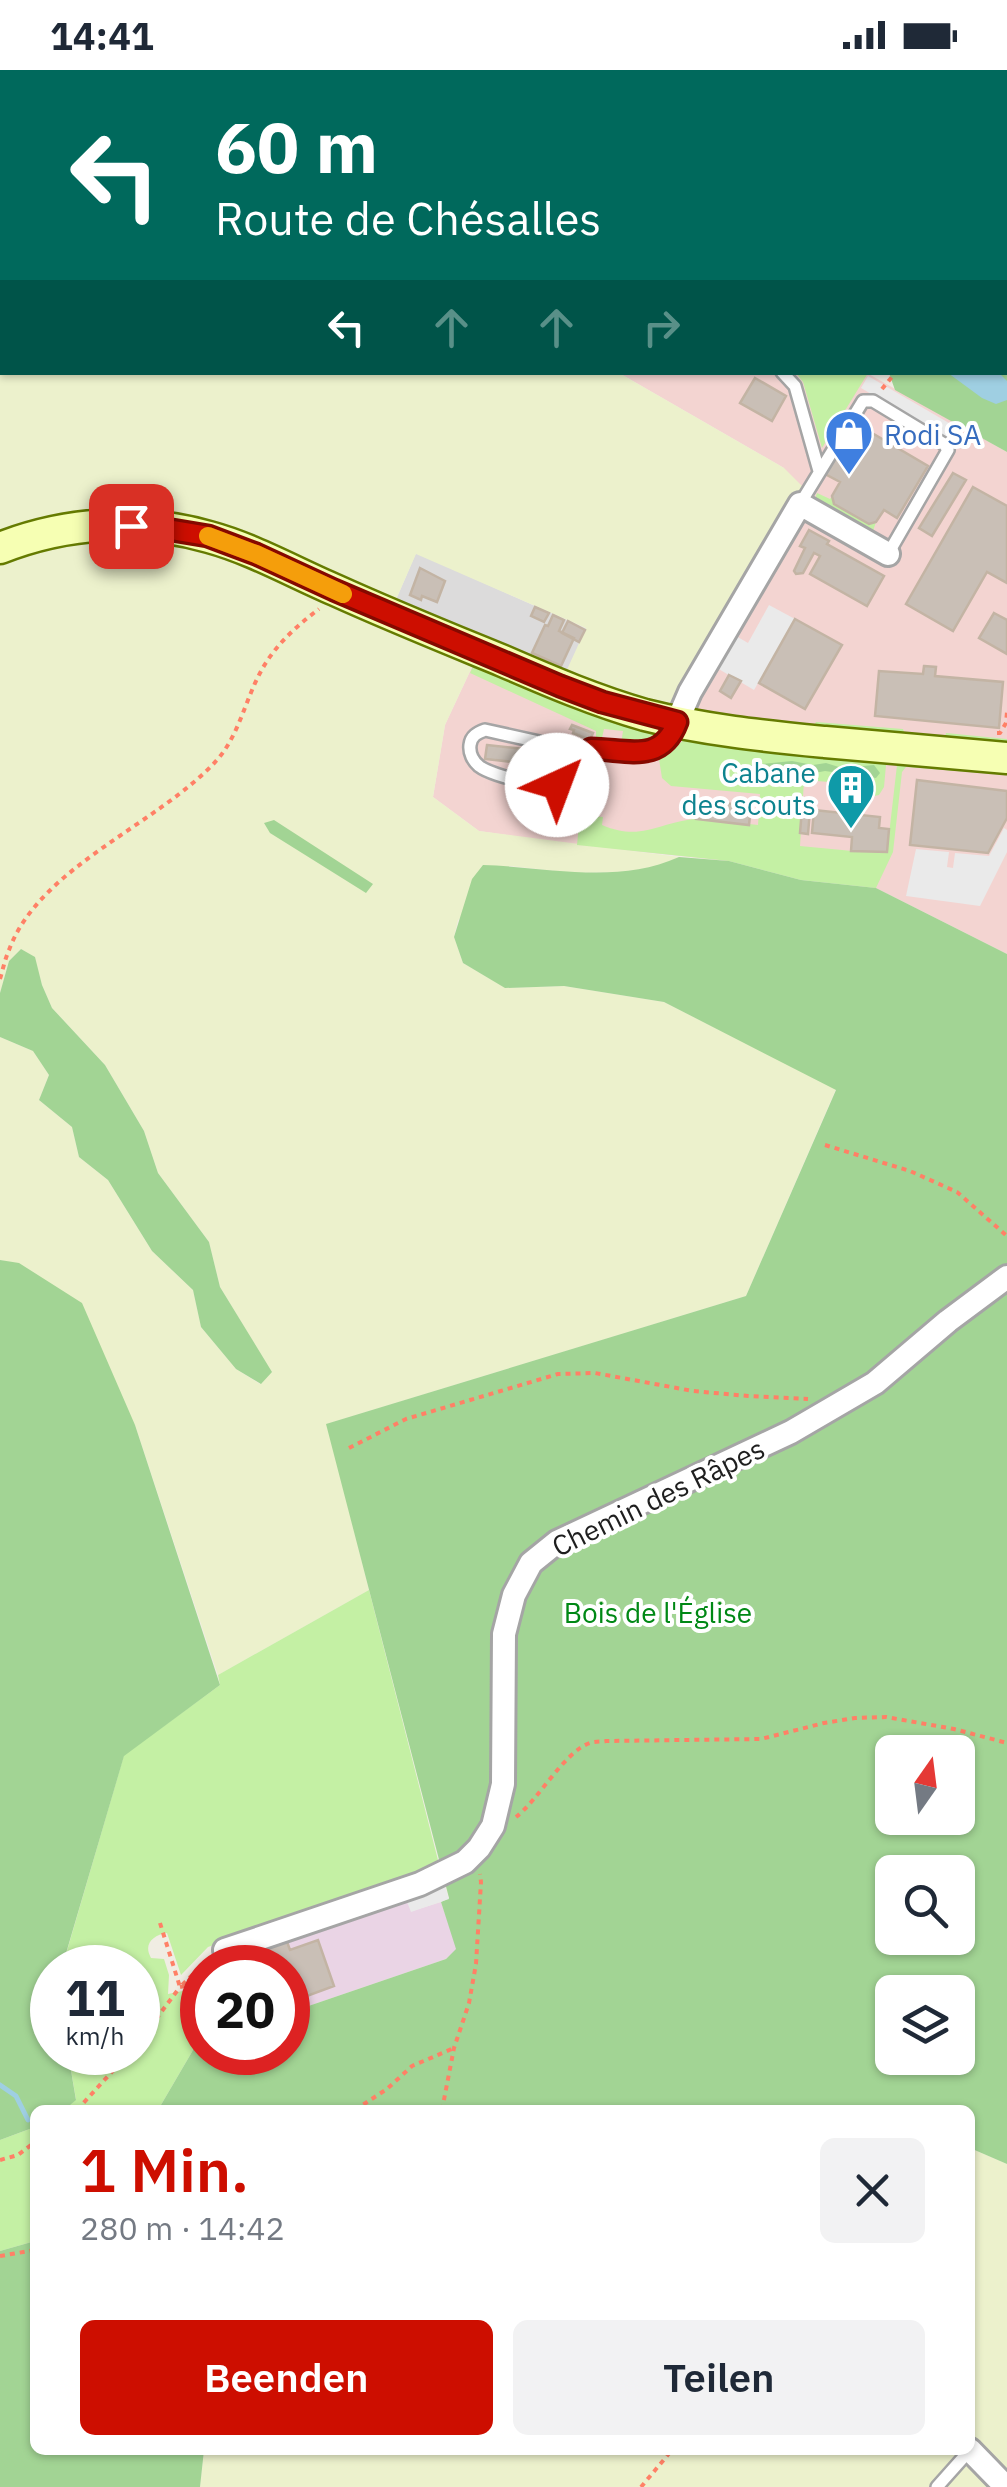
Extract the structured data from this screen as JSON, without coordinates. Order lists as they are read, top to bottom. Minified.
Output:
{"streets":{"street":["Chemin des Râpes"]},"parks":["Bois de l'Église"],"places":{"shop":["Rodi SA"],"building":["Cabane des scouts"]},"north":"top","page":{"status":"14:41","turn":["60 m","Route de Chésalles"],"speed":"11 km/h","limit":"20","heading":["1 Min.","280 m · 14:42"],"buttons":["Beenden","Teilen"]}}
